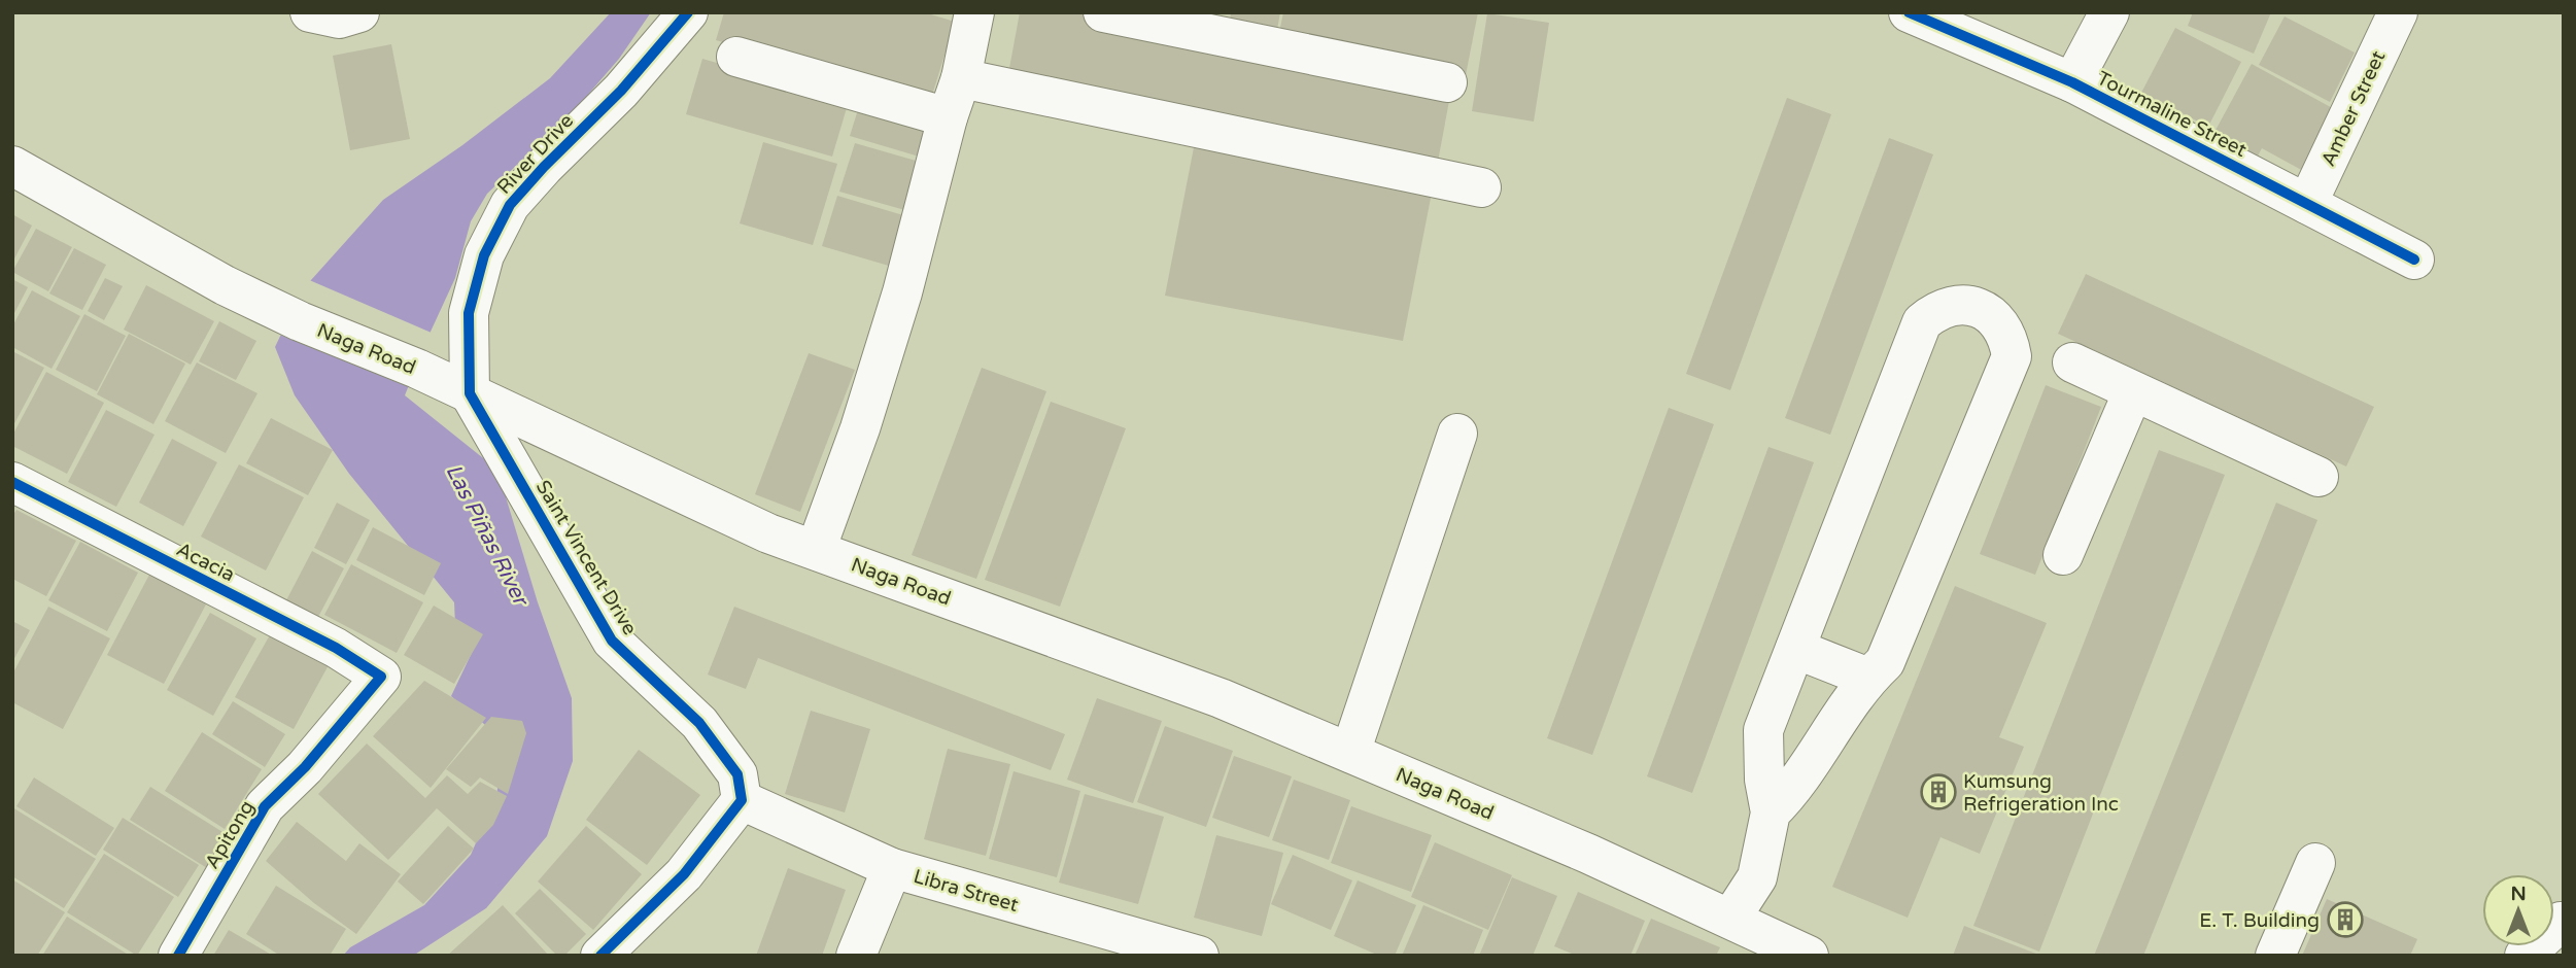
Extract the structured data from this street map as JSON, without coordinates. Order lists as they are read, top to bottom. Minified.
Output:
{"streets":{"street":["Amber Street","Tourmaline Street","River Drive","Naga Road","Saint Vincent Drive","Acacia","Apitong","Libra Street"]},"crossings":[["Amber Street","Tourmaline Street"],["River Drive","Naga Road"],["River Drive","Saint Vincent Drive"],["Naga Road","Saint Vincent Drive"],["Saint Vincent Drive","Libra Street"],["Acacia","Apitong"]],"water":["Las Piñas River"],"places":{"building":["Kumsung Refrigeration Inc","E. T. Building"]},"north":"top"}
